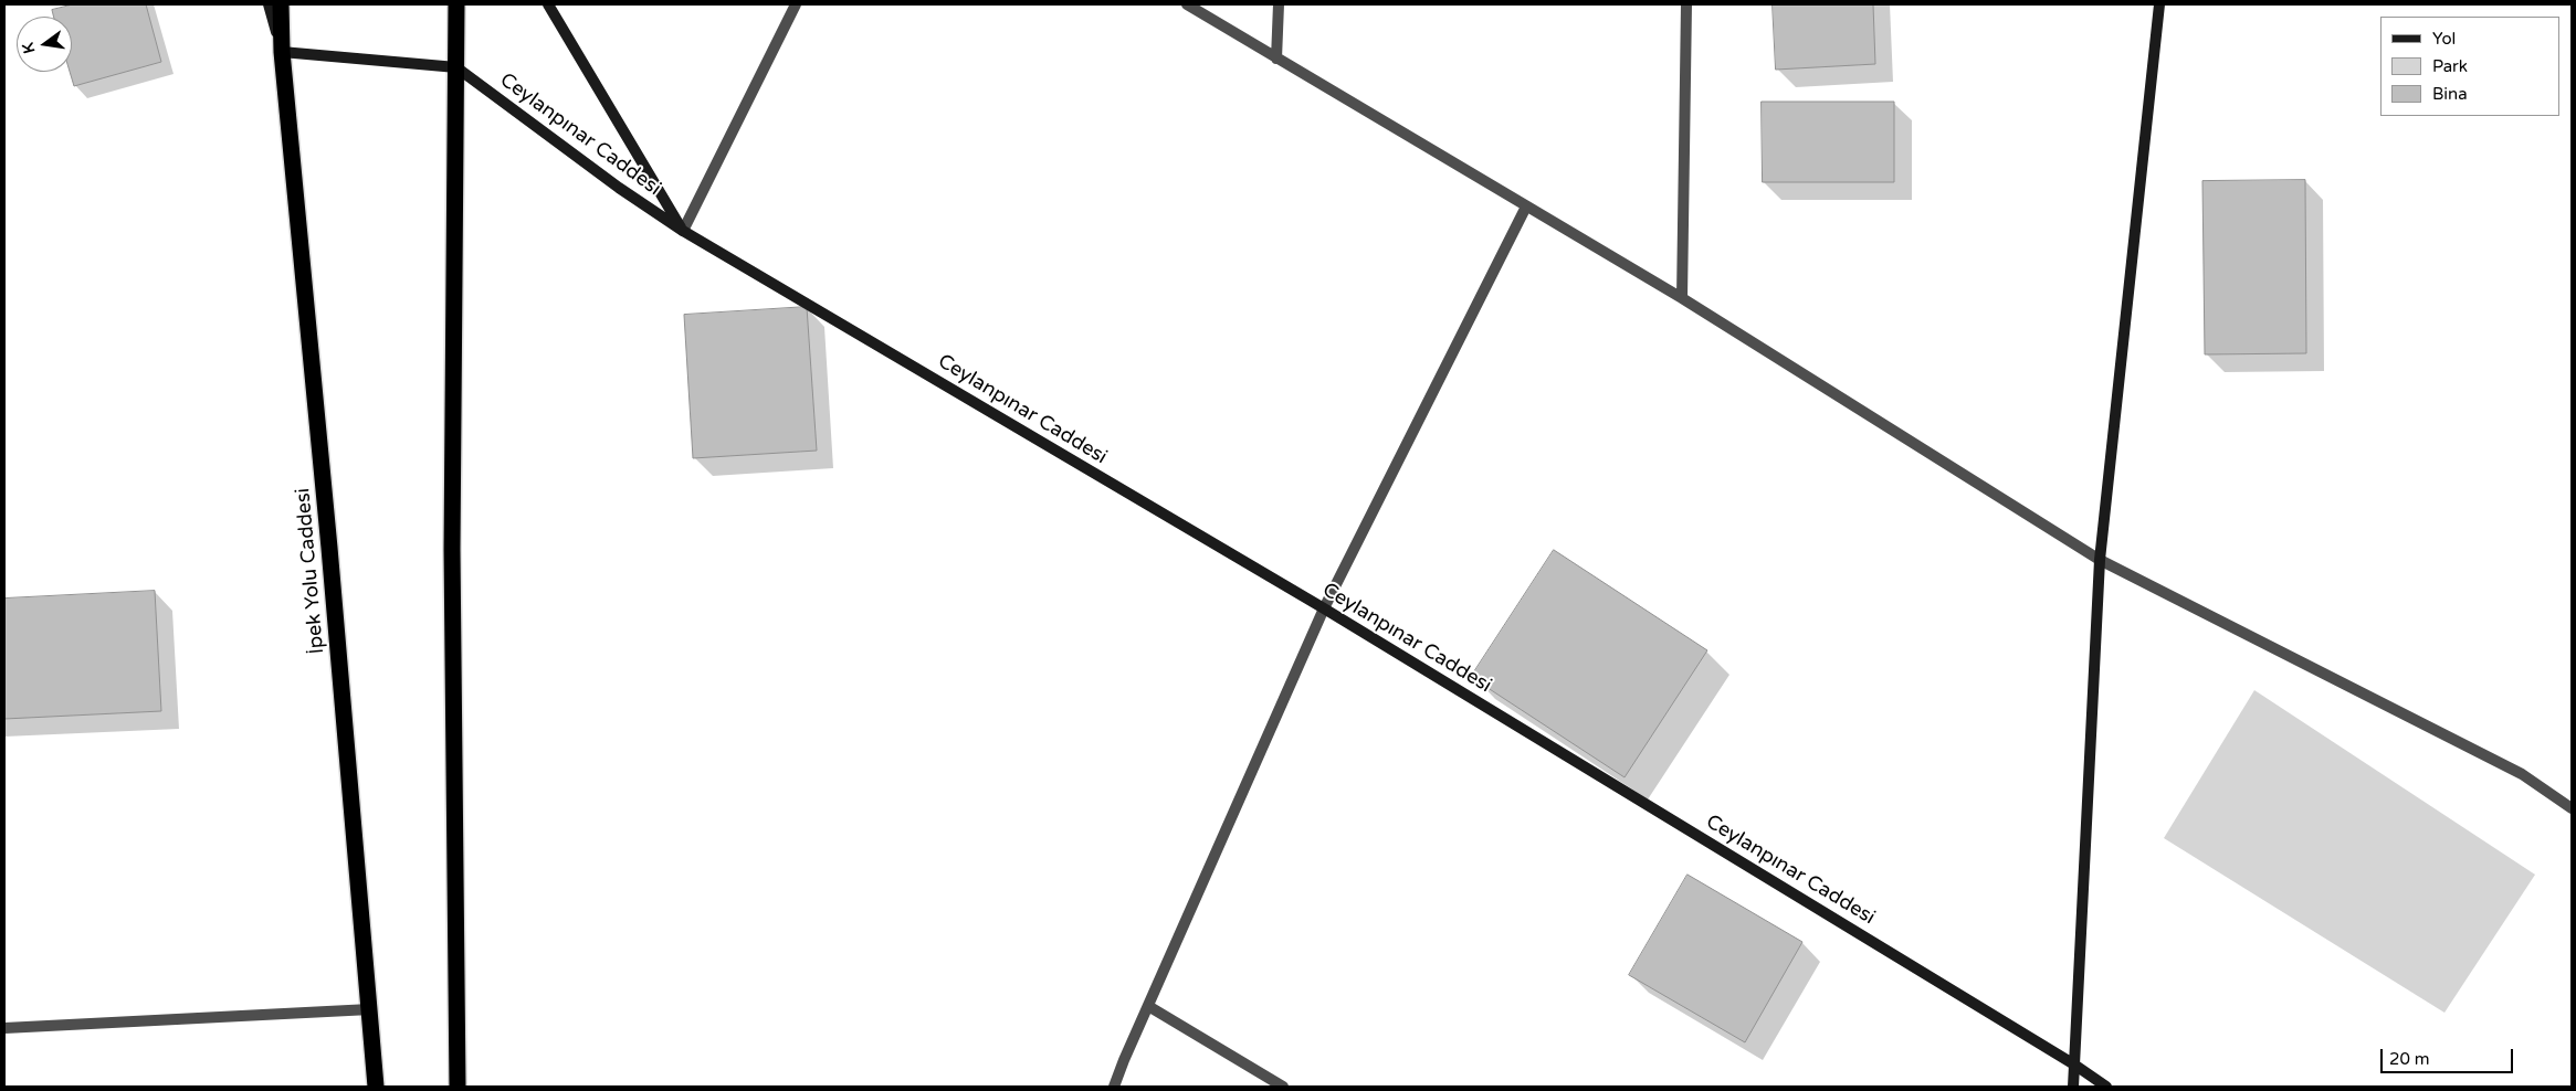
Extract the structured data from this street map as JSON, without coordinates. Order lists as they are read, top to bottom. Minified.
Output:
{"streets":{"highway":["İpek Yolu Caddesi"],"main road":["Ceylanpınar Caddesi"]},"legend":["Yol","Park","Bina"],"scale_bar":"20 m","north":"left"}
